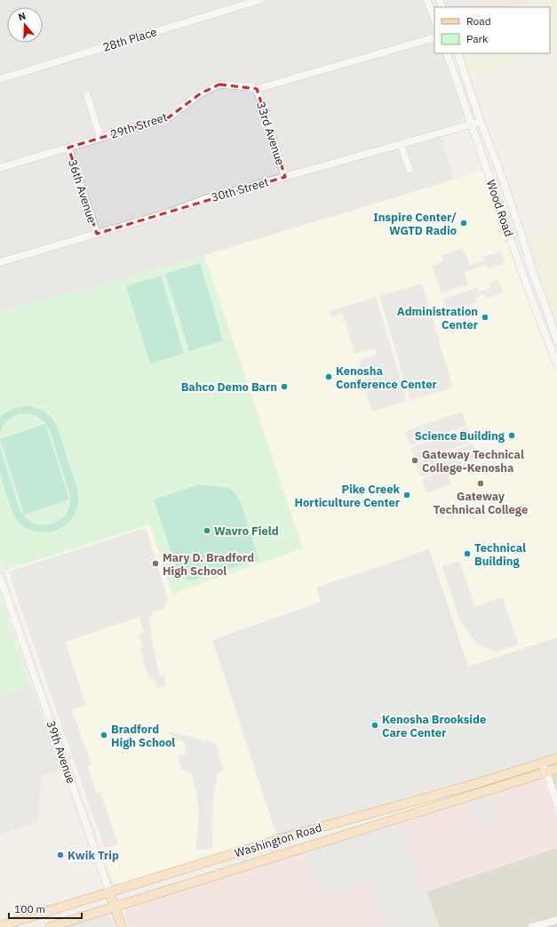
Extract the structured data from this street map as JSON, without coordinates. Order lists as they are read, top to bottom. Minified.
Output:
{"streets":{"main road":["39th Avenue","Washington Road"],"street":["28th Place","29th Street","33rd Avenue","30th Street","36th Avenue","Wood Road"]},"crossings":[["29th Street","33rd Avenue"],["29th Street","36th Avenue"],["33rd Avenue","30th Street"],["30th Street","36th Avenue"],["30th Street","Wood Road"],["39th Avenue","Washington Road"]],"places":["Inspire Center/ WGTD Radio","Administration Center","Kenosha Conference Center","Bahco Demo Barn","Science Building","Gateway Technical College-Kenosha","Gateway Technical College","Pike Creek Horticulture Center","Wavro Field","Technical Building","Mary D. Bradford High School","Kenosha Brookside Care Center","Bradford High School","Kwik Trip"],"legend":["Road","Park"],"scale_bar":"100 m","north":"top"}
